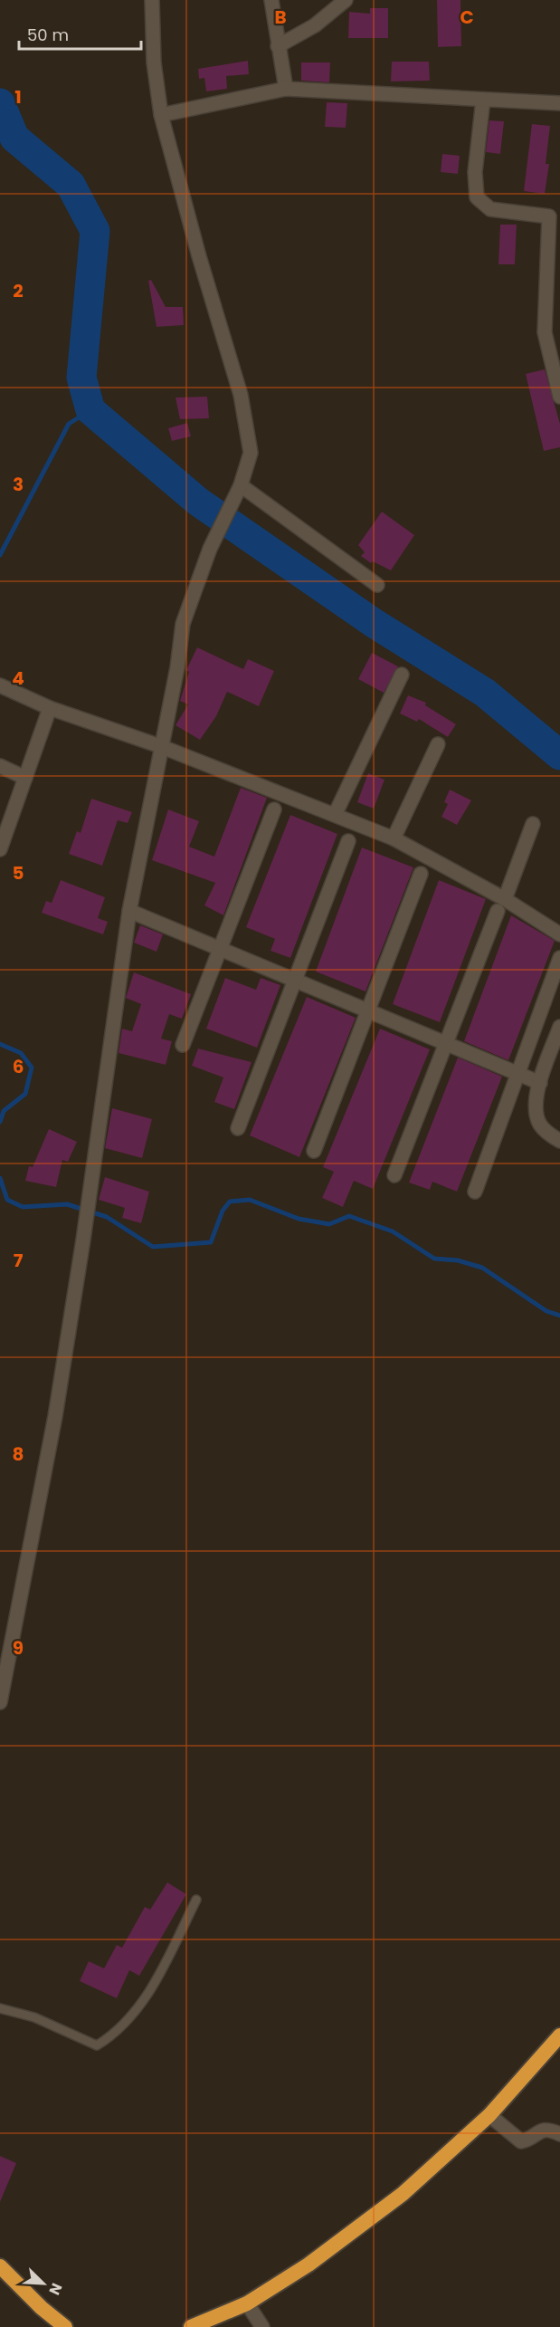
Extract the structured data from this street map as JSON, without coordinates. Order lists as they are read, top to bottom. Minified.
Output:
{"scale_bar":"50 m","north":"bottom right","grid":{"columns":["B","C"],"rows":["1","2","3","4","5","6","7","8","9"]}}
